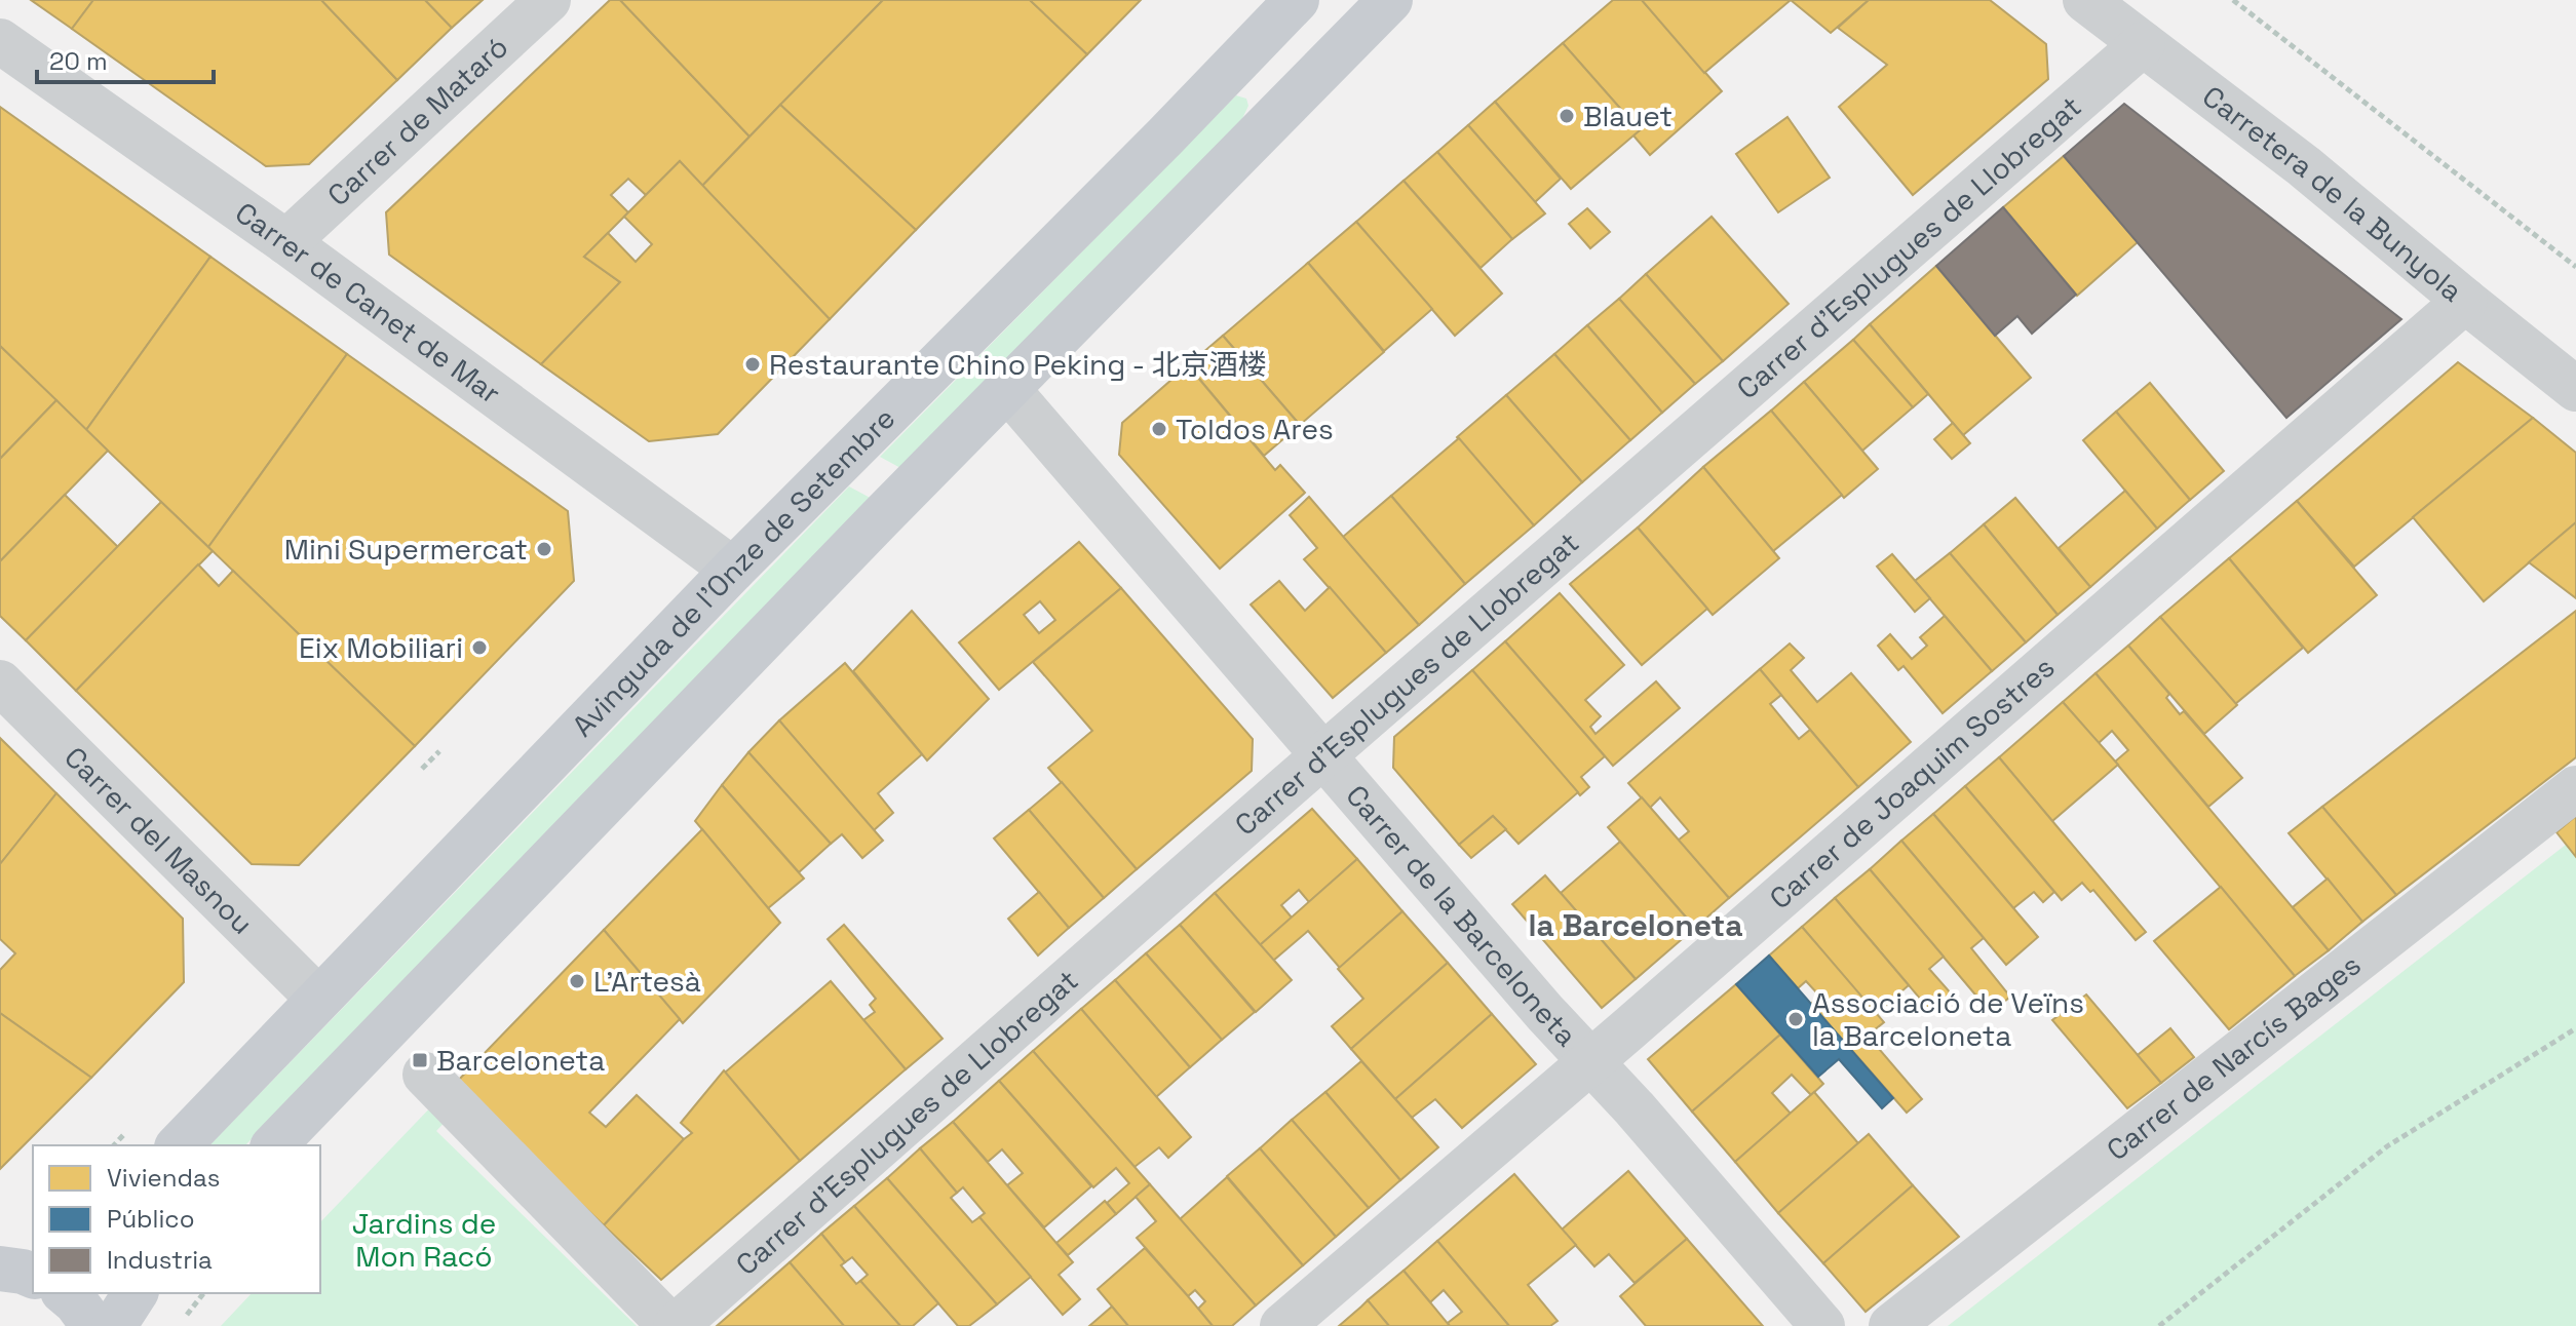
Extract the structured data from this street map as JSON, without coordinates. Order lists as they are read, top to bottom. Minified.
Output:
{"streets":{"main road":["Avinguda de l'Onze de Setembre"],"street":["Carrer de Mataró","Carretera de la Bunyola","Carrer d'Esplugues de Llobregat","Carrer de Canet de Mar","Carrer de Joaquim Sostres","Carrer del Masnou","Carrer de la Barceloneta","Carrer de Narcís Bages"]},"crossings":[["Carrer de Mataró","Carrer de Canet de Mar"],["Carretera de la Bunyola","Carrer d'Esplugues de Llobregat"],["Carretera de la Bunyola","Carrer de Joaquim Sostres"],["Carrer d'Esplugues de Llobregat","Carrer de la Barceloneta"],["Carrer de Canet de Mar","Avinguda de l'Onze de Setembre"],["Avinguda de l'Onze de Setembre","Carrer del Masnou"],["Carrer de Joaquim Sostres","Carrer de la Barceloneta"]],"districts":["la Barceloneta"],"parks":["Jardins de Mon Racó"],"places":{"other":["Blauet","Restaurante Chino Peking - 北京酒楼","Toldos Ares","Mini Supermercat","Eix Mobiliari","L'Artesà","Associació de Veïns la Barceloneta"],"transit":["Barceloneta"]},"legend":["Viviendas","Público","Industria"],"scale_bar":"20 m"}
